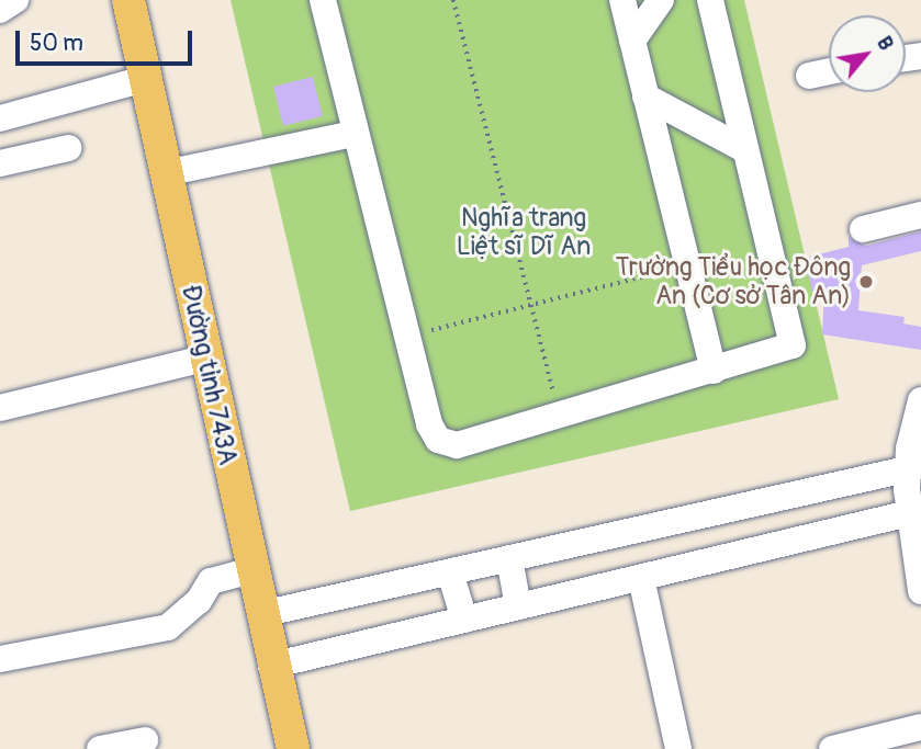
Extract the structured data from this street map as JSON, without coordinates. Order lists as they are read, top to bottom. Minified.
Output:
{"streets":{"main road":["Đường tỉnh 743A"]},"parks":["Nghĩa trang Liệt sĩ Dĩ An"],"places":["Trường Tiểu học Đông An (Cơ sở Tân An)"],"scale_bar":"50 m","north":"top right"}
